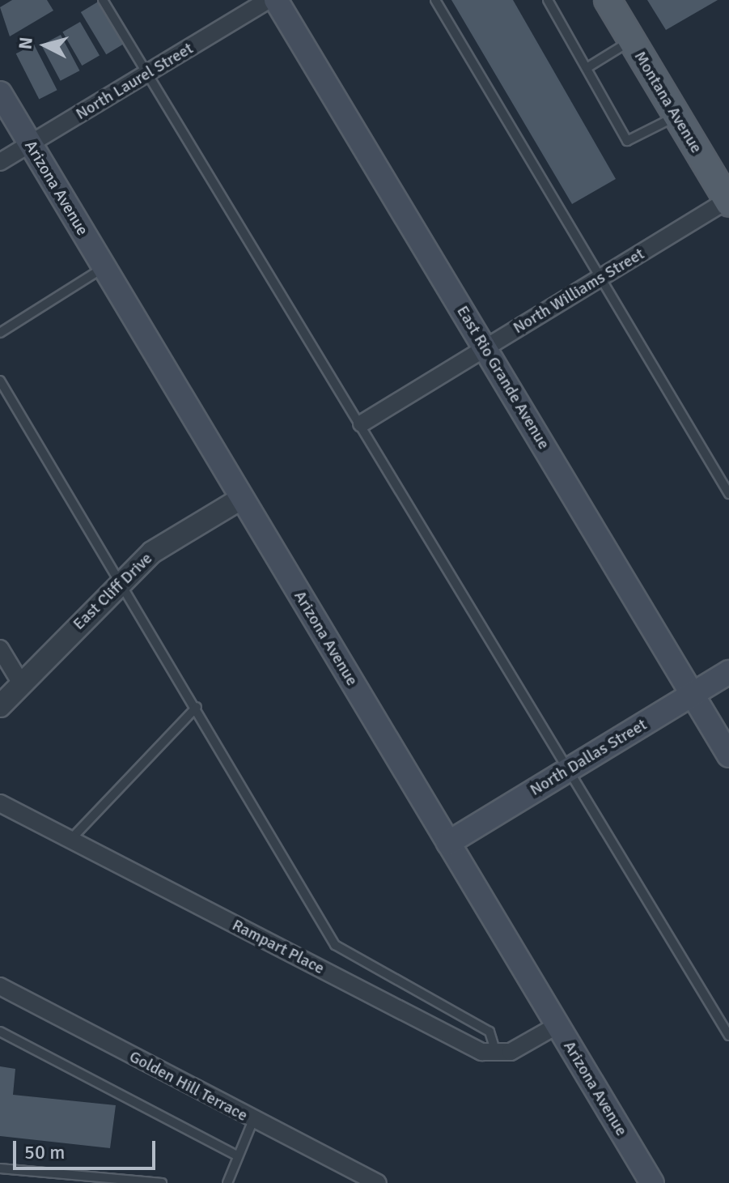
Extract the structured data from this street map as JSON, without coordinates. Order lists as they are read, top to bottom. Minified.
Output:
{"streets":{"main road":["Montana Avenue","Arizona Avenue","East Rio Grande Avenue","North Dallas Street"],"street":["North Laurel Street","North Williams Street","East Cliff Drive","Rampart Place","Golden Hill Terrace"]},"crossings":[["North Laurel Street","Arizona Avenue"],["Montana Avenue","North Williams Street"],["Arizona Avenue","East Cliff Drive"],["Arizona Avenue","North Dallas Street"],["North Williams Street","East Rio Grande Avenue"],["East Rio Grande Avenue","North Dallas Street"]],"scale_bar":"50 m","north":"left"}
